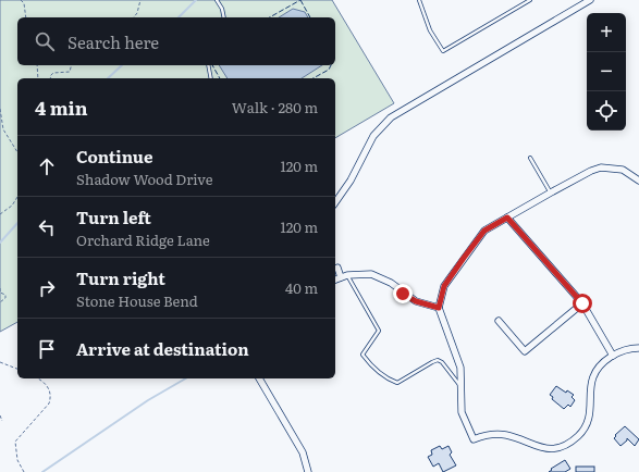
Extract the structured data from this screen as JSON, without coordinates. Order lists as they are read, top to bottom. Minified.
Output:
{"page":{"map_buttons":["+","−"],"search":"Search here","heading":["4 min","Walk · 280 m"],"list":[["Continue","Shadow Wood Drive","120 m"],["Turn left","Orchard Ridge Lane","120 m"],["Turn right","Stone House Bend","40 m"],"Arrive at destination"]}}
